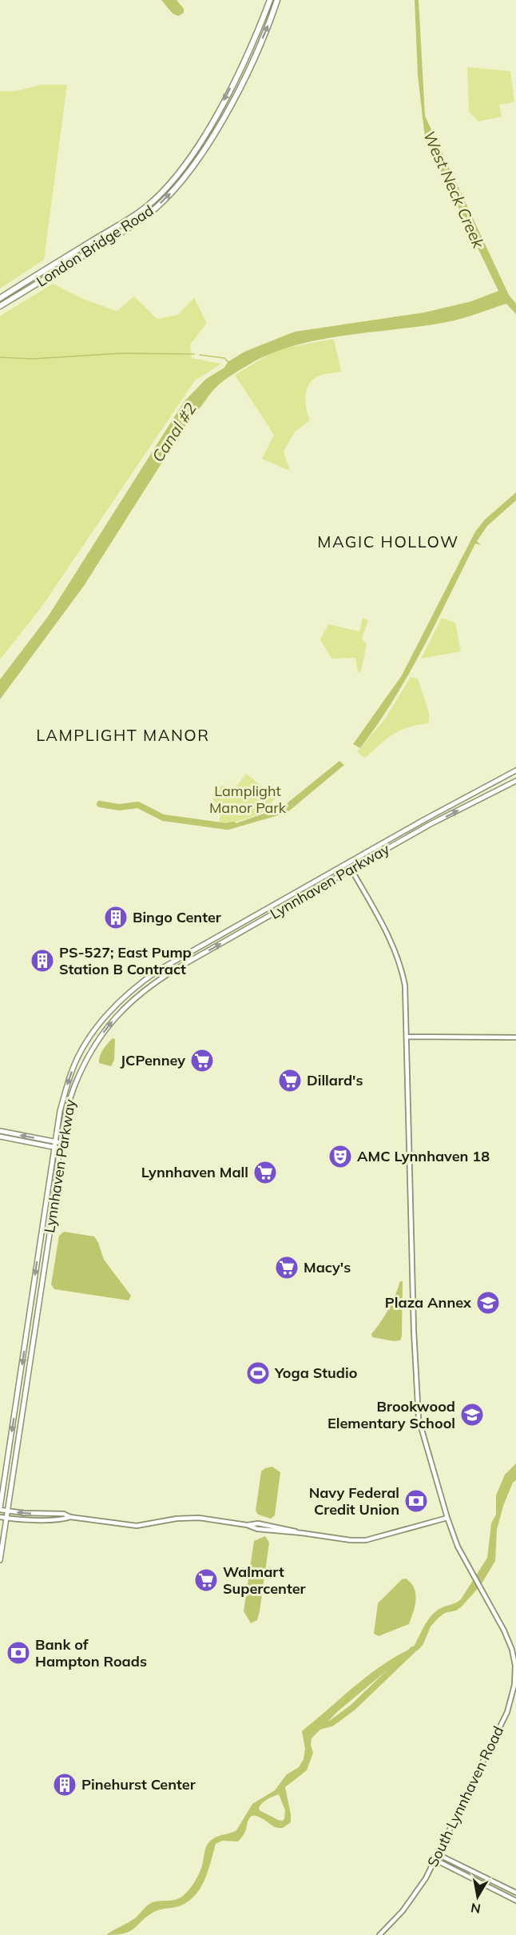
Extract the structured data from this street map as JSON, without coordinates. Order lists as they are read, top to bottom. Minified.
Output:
{"streets":{"main road":["London Bridge Road","Lynnhaven Parkway"],"street":["South Lynnhaven Road"]},"crossings":[["Lynnhaven Parkway","South Lynnhaven Road"]],"districts":["MAGIC HOLLOW","LAMPLIGHT MANOR"],"water":["West Neck Creek","Canal #2"],"parks":["Lamplight Manor Park"],"places":{"building":["Bingo Center","PS-527; East Pump Station B Contract","Pinehurst Center"],"supermarket":["JCPenney","Dillard's","Lynnhaven Mall","Macy's","Walmart Supercenter"],"theatre":["AMC Lynnhaven 18"],"school or university":["Plaza Annex","Brookwood Elementary School"],"sports":["Yoga Studio"],"bank":["Navy Federal Credit Union","Bank of Hampton Roads"]},"north":"bottom"}
